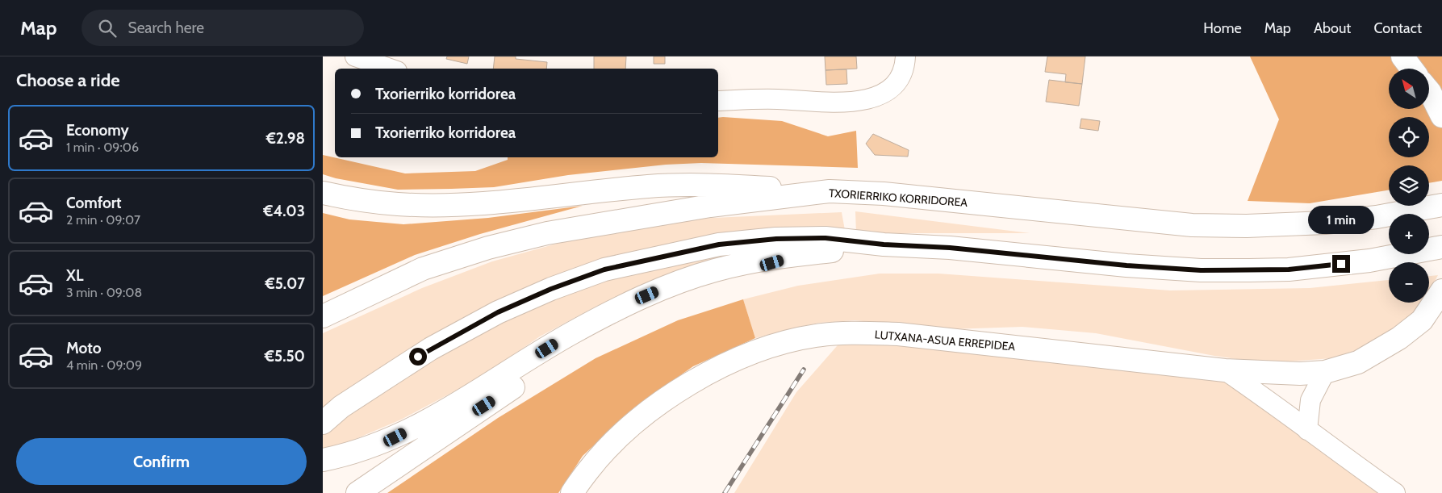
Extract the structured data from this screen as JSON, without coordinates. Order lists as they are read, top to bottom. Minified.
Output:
{"streets":{"main road":["TXORIERRIKO KORRIDOREA","LUTXANA-ASUA ERREPIDEA"]},"north":"top left","page":{"header":"Map","search":"Search here","nav":["Home","Map","About","Contact"],"heading":"Choose a ride","map_buttons":["+","−"],"banner":["Txorierriko korridorea","Txorierriko korridorea"],"list":[{"name":"Economy","note":"1 min · 09:06","value":"€2.98"},{"name":"Comfort","note":"2 min · 09:07","value":"€4.03"},{"name":"XL","note":"3 min · 09:08","value":"€5.07"},{"name":"Moto","note":"4 min · 09:09","value":"€5.50"}],"bubble":"1 min","buttons":"Confirm"}}
